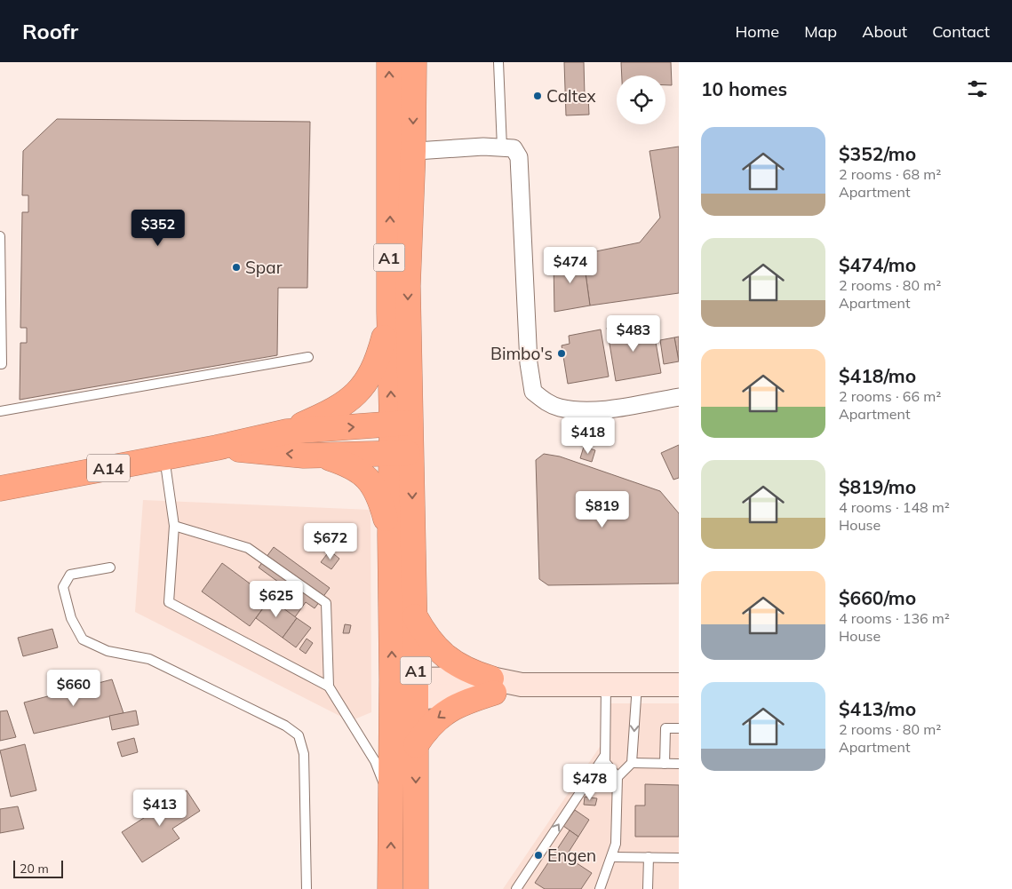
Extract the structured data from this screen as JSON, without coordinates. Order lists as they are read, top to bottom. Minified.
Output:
{"streets":{"highway":["A1","A14"]},"crossings":[["A1","A14"]],"places":["Caltex","Spar","Bimbo's","Engen"],"scale_bar":"20 m","page":{"header":"Roofr","nav":["Home","Map","About","Contact"],"heading":"10 homes","list":[{"name":"$352/mo","note":"2 rooms · 68 m² · Apartment"},{"name":"$474/mo","note":"2 rooms · 80 m² · Apartment"},{"name":"$418/mo","note":"2 rooms · 66 m² · Apartment"},{"name":"$819/mo","note":"4 rooms · 148 m² · House"},{"name":"$660/mo","note":"4 rooms · 136 m² · House"},{"name":"$413/mo","note":"2 rooms · 80 m² · Apartment"}],"price":["$352","$474","$483","$418","$819","$672","$625","$660","$478","$413"],"scale":"20 m"}}
